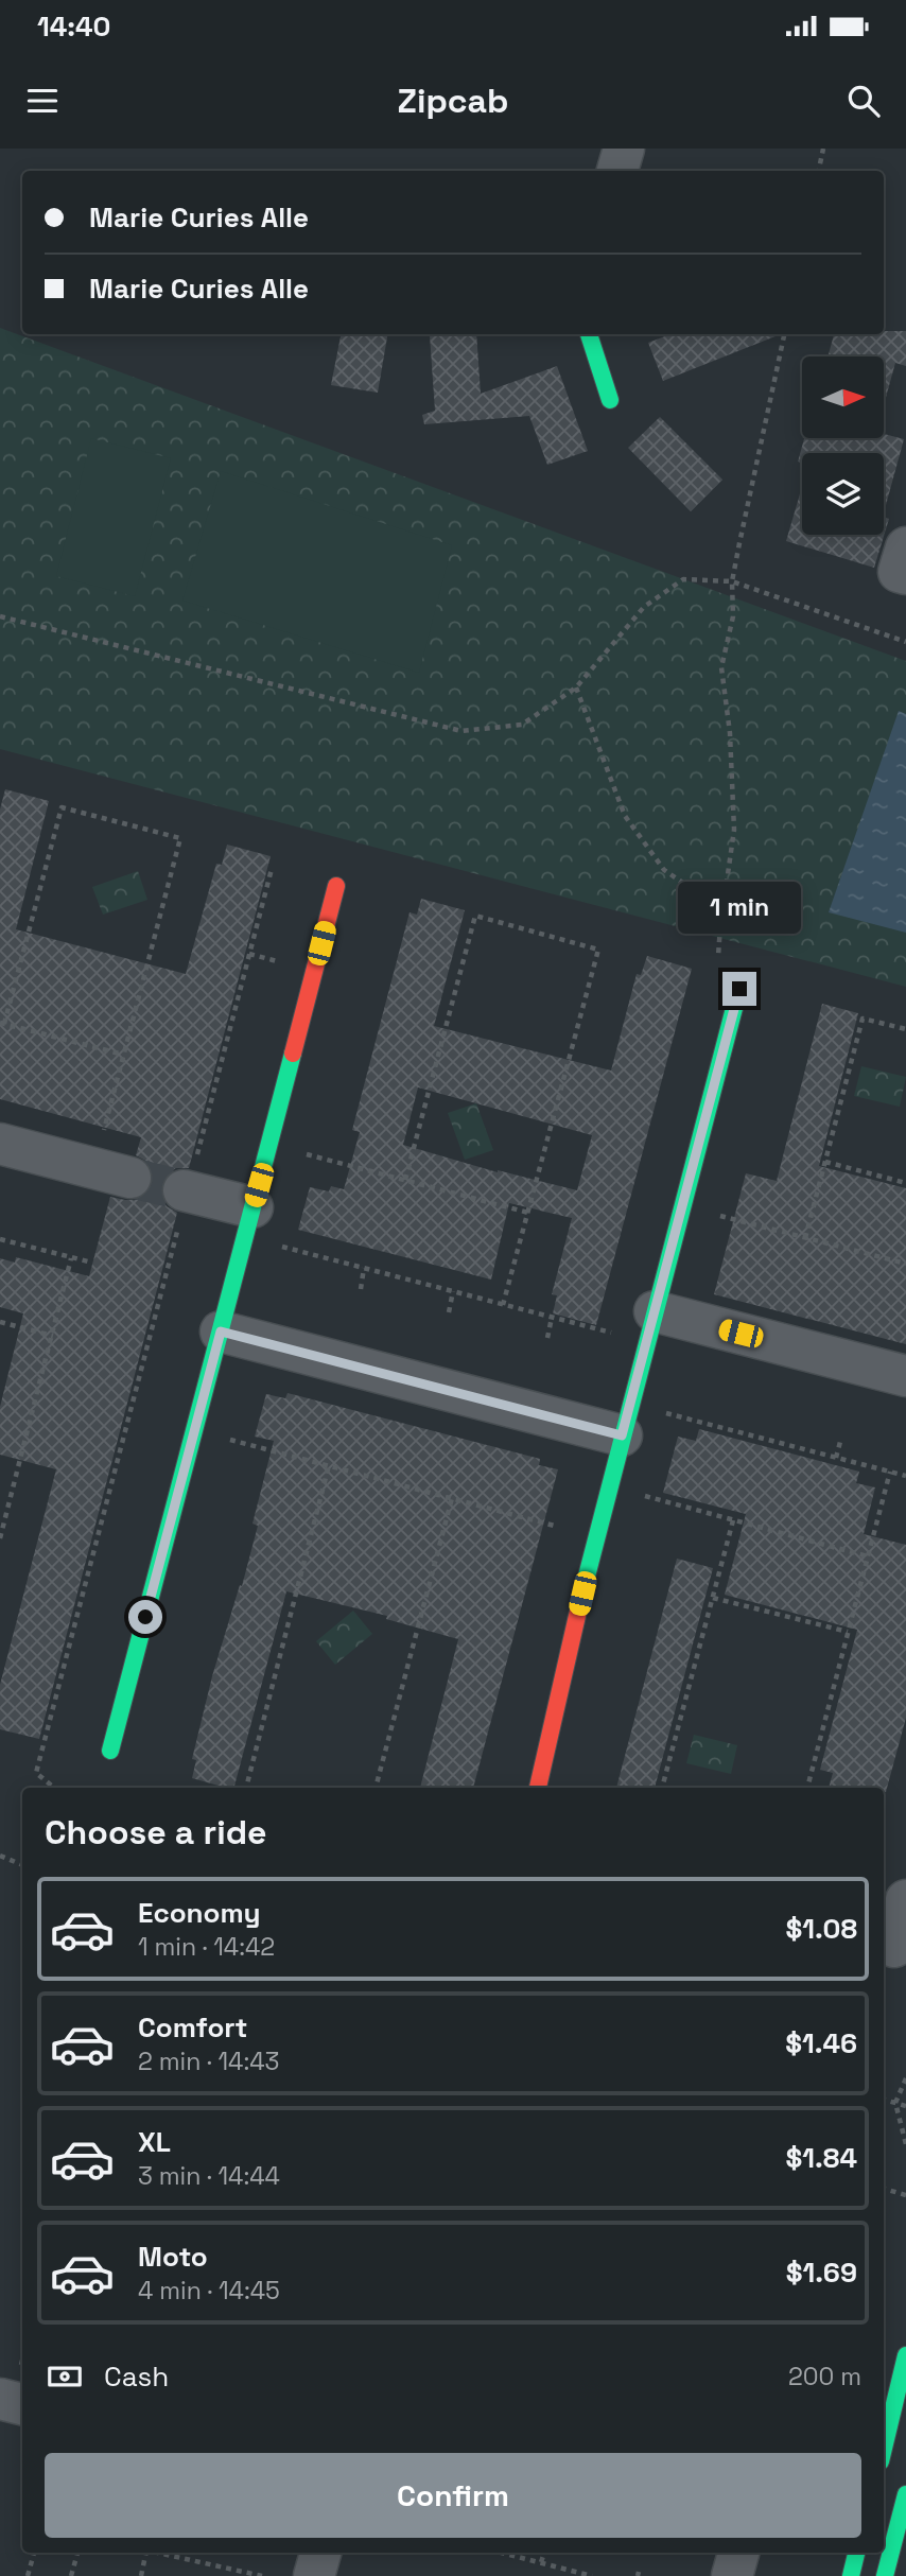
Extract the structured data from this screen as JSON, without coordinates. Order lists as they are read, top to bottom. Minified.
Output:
{"north":"right","page":{"status":"14:40","header":"Zipcab","banner":["Marie Curies Alle","Marie Curies Alle"],"bubble":"1 min","heading":"Choose a ride","list":[{"name":"Economy","note":"1 min · 14:42","value":"$1.08"},{"name":"Comfort","note":"2 min · 14:43","value":"$1.46"},{"name":"XL","note":"3 min · 14:44","value":"$1.84"},{"name":"Moto","note":"4 min · 14:45","value":"$1.69"}],"pay":["Cash","200 m"],"buttons":"Confirm"}}
